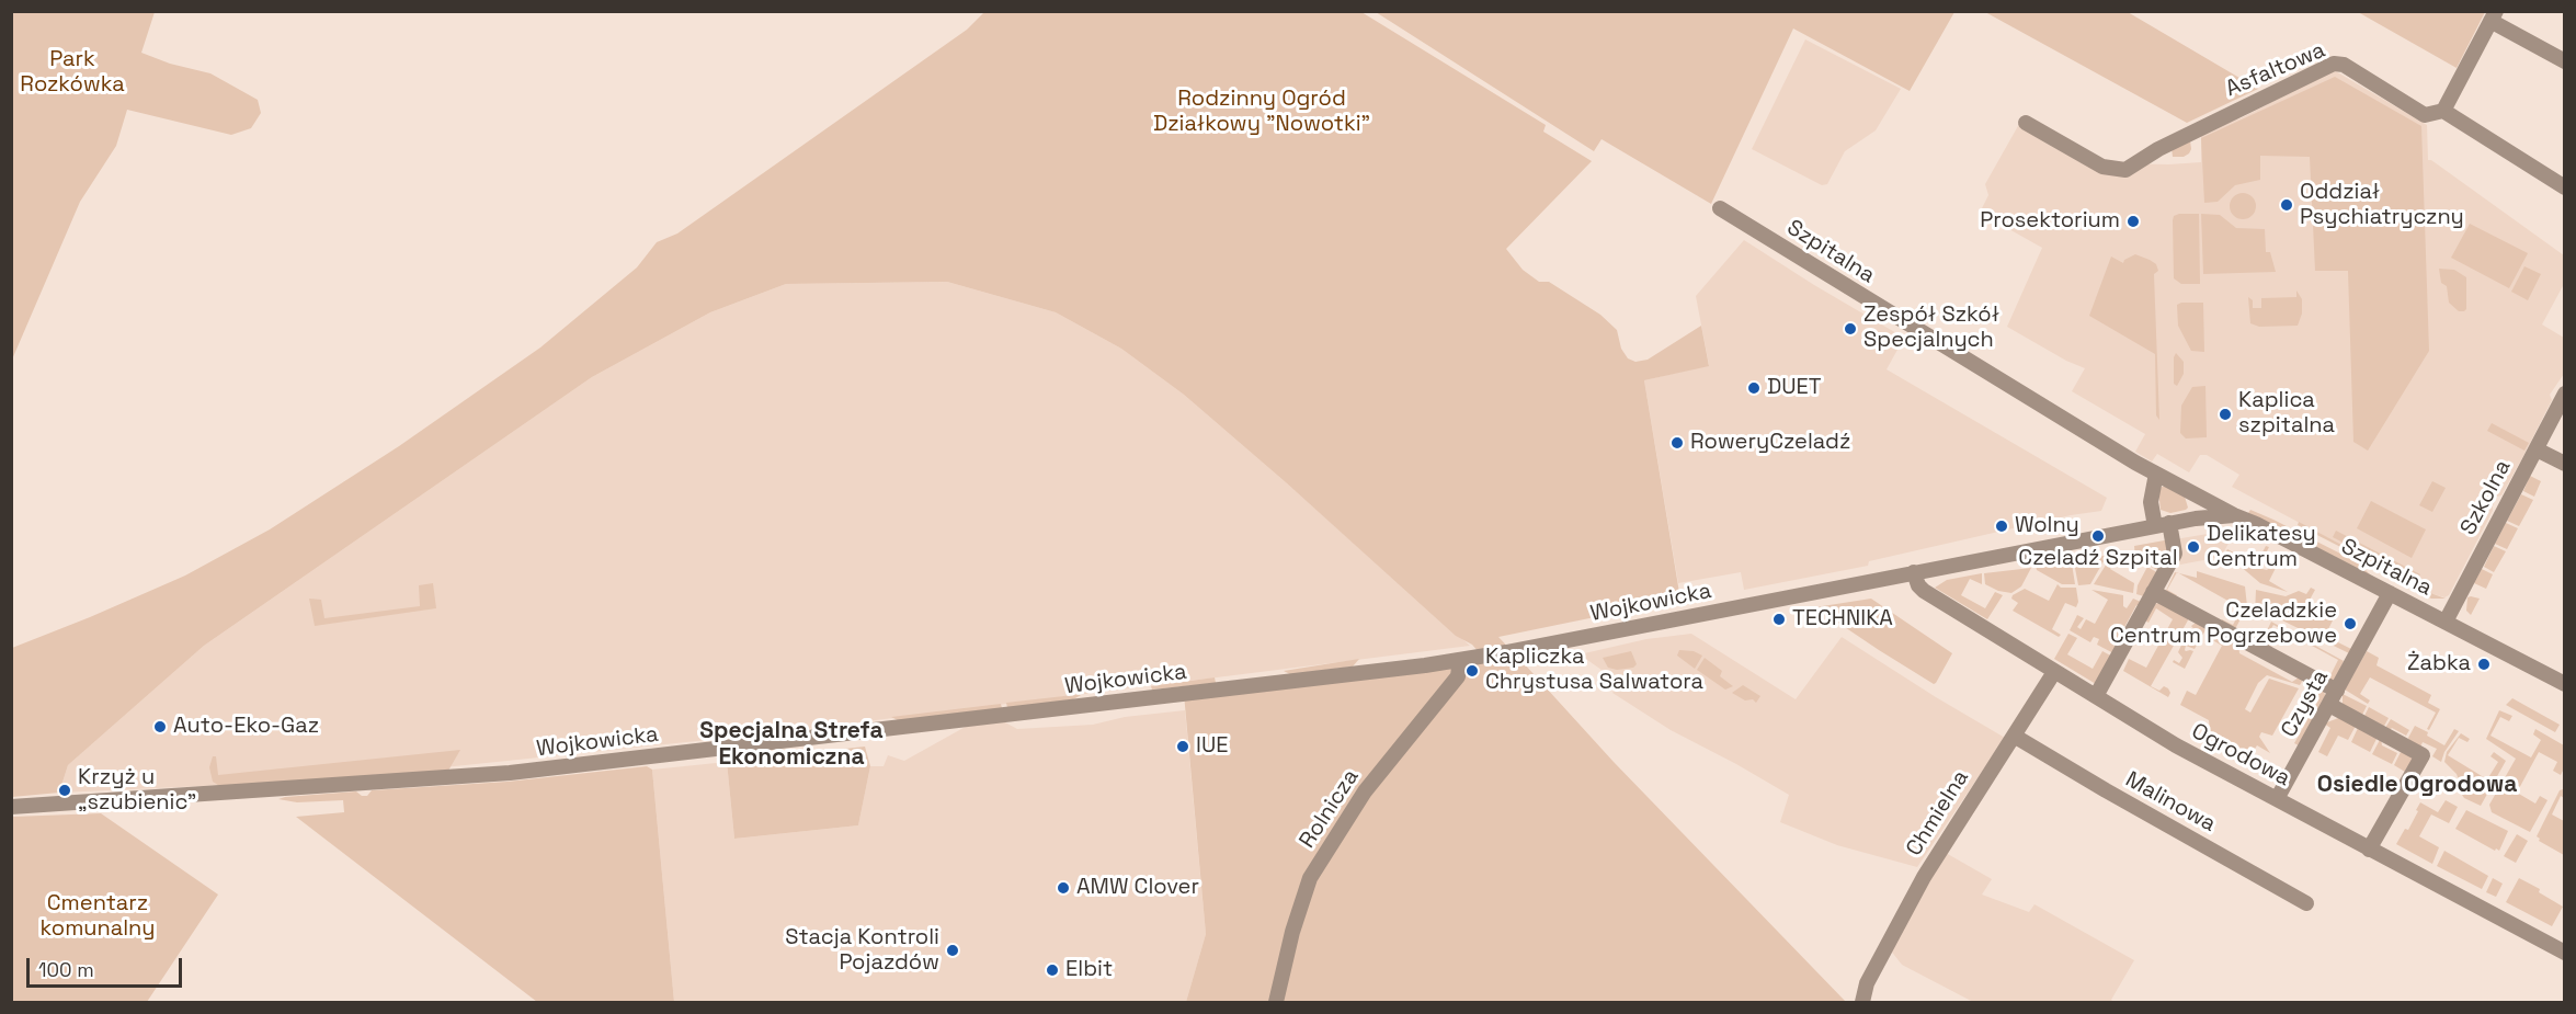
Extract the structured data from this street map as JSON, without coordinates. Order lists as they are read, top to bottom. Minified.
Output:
{"streets":{"street":["Asfaltowa","Szpitalna","Szkolna","Wojkowicka","Czysta","Ogrodowa","Malinowa","Rolnicza","Chmielna"]},"crossings":[["Szpitalna","Szkolna"],["Szpitalna","Wojkowicka"],["Szpitalna","Czysta"],["Wojkowicka","Ogrodowa"],["Wojkowicka","Rolnicza"],["Czysta","Ogrodowa"],["Ogrodowa","Chmielna"],["Malinowa","Chmielna"]],"districts":["Specjalna Strefa Ekonomiczna","Osiedle Ogrodowa"],"parks":["Park Rozkówka","Rodzinny Ogród Działkowy \"Nowotki\"","Cmentarz komunalny"],"places":["Oddział Psychiatryczny","Prosektorium","Zespół Szkół Specjalnych","DUET","Kaplica szpitalna","RoweryCzeladź","Wolny","Czeladź Szpital","Delikatesy Centrum","TECHNIKA","Czeladzkie Centrum Pogrzebowe","Żabka","Kapliczka Chrystusa Salwatora","Auto-Eko-Gaz","IUE","Krzyż u „szubienic”","AMW Clover","Stacja Kontroli Pojazdów","Elbit"],"scale_bar":"100 m"}
